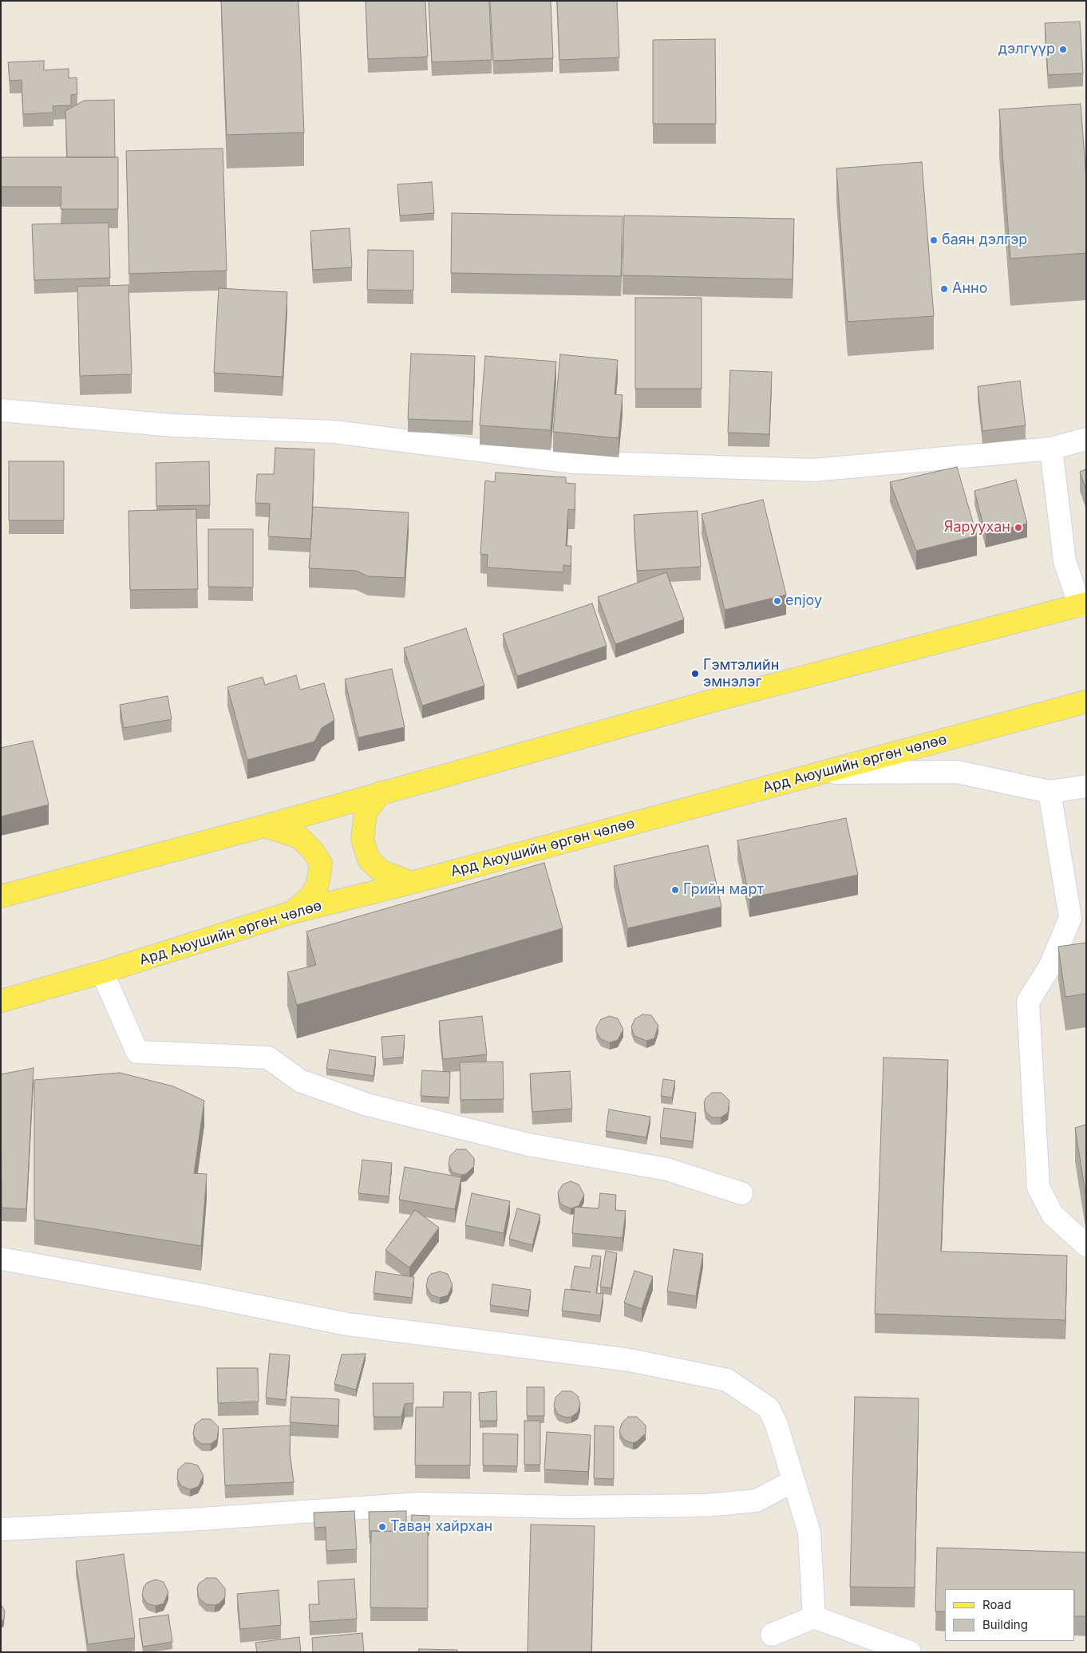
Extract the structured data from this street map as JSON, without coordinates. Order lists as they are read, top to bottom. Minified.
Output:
{"streets":{"main road":["Ард Аюушийн өргөн чөлөө"]},"places":["дэлгүүр","баян дэлгэр","Анно","Яаруухан","enjoy","Гэмтэлийн эмнэлэг","Грийн март","Таван хайрхан"],"legend":["Road","Building"]}
